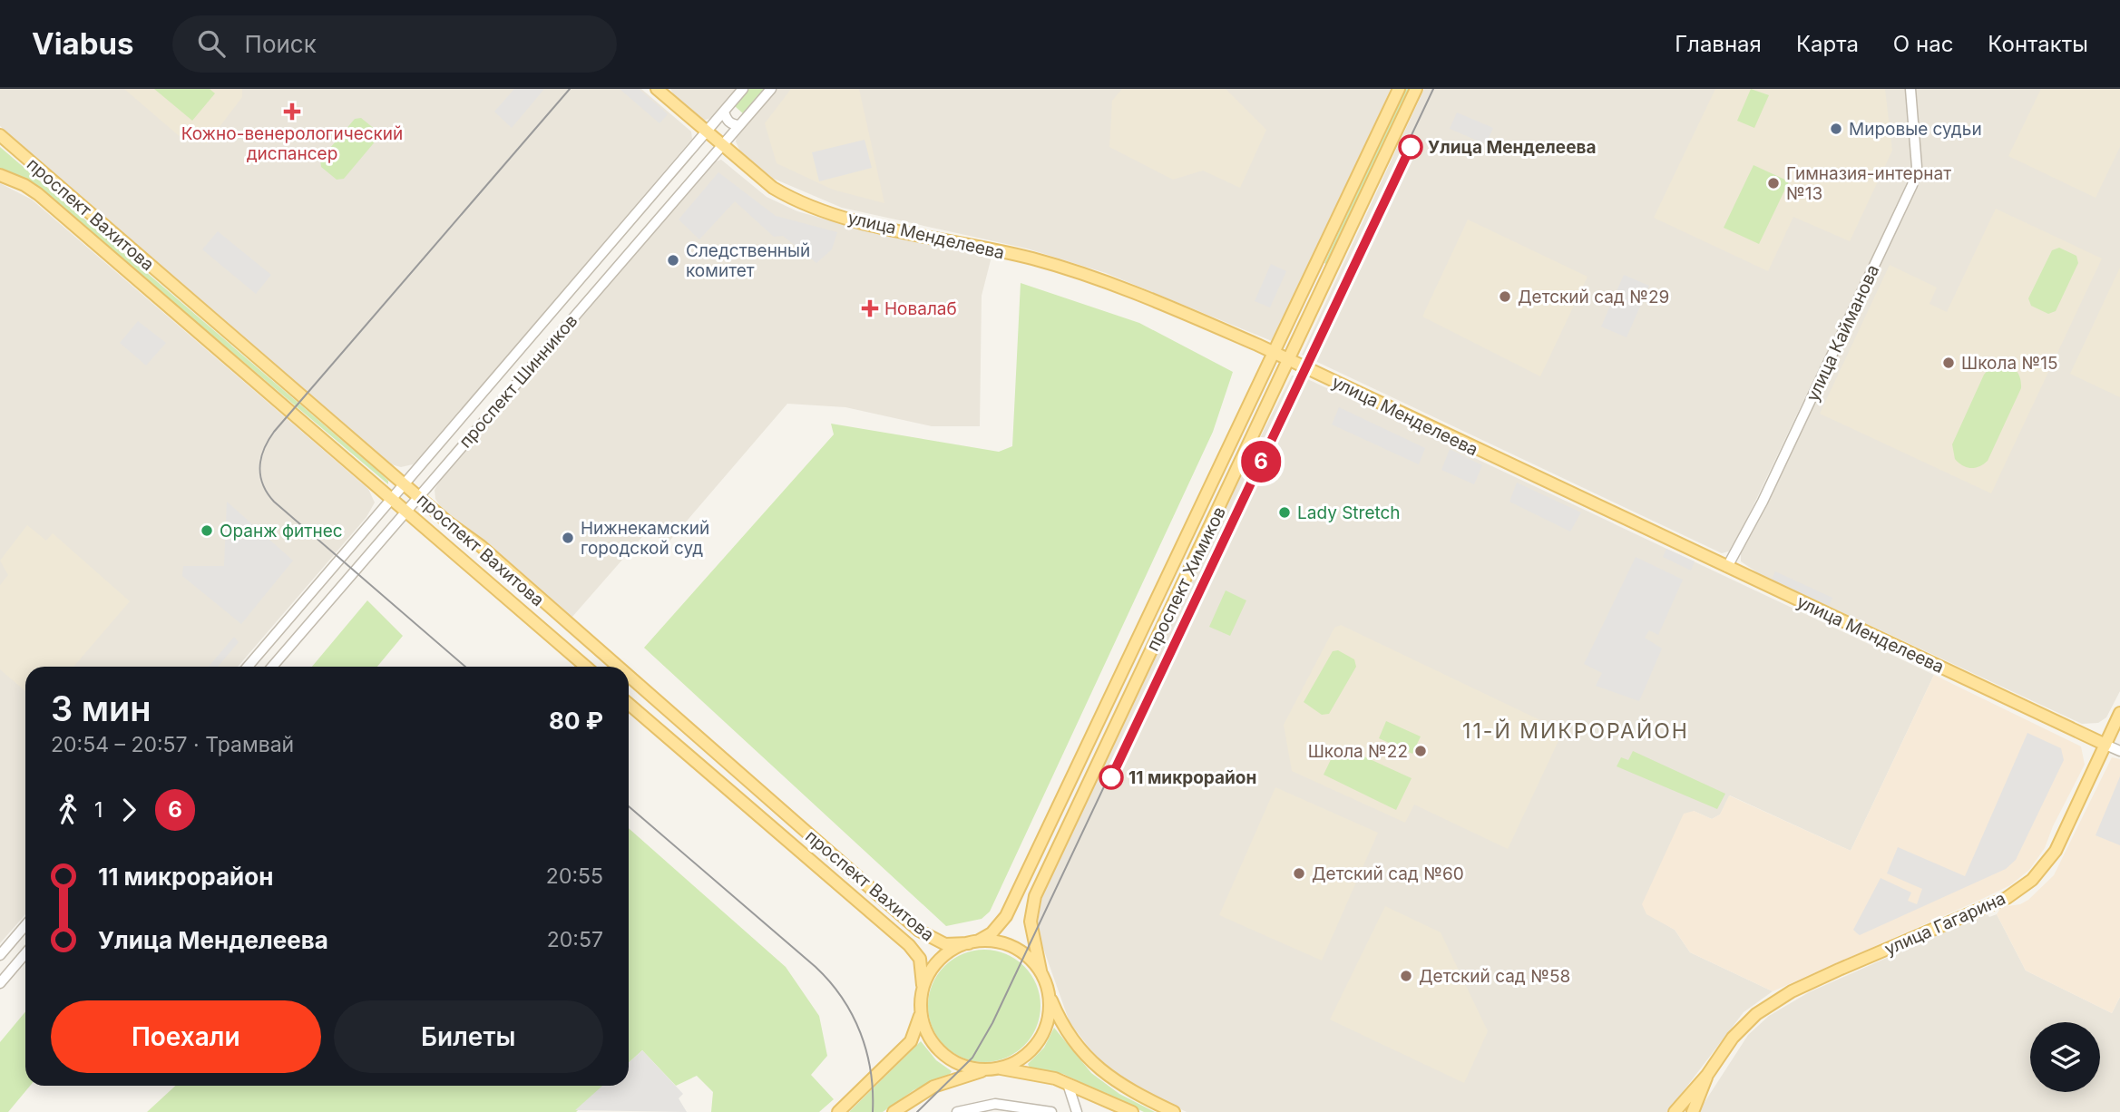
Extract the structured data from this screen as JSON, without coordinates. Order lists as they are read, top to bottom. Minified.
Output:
{"streets":{"main road":["проспект Вахитова","улица Менделеева","проспект Химиков","улица Гагарина"],"street":["улица Кайманова","проспект Шинников"]},"crossings":[["проспект Вахитова","проспект Шинников"],["проспект Вахитова","проспект Химиков"],["улица Менделеева","улица Кайманова"],["улица Менделеева","проспект Шинников"],["улица Менделеева","проспект Химиков"],["улица Менделеева","улица Гагарина"]],"districts":["11-Й МИКРОРАЙОН"],"places":{"health":["Кожно-венерологический диспансер","Новалаб"],"other":["Мировые судьи","Улица Менделеева","Гимназия-интернат №13","Следственный комитет","Детский сад №29","Школа №15","Lady Stretch","Оранж фитнес","Нижнекамский городской суд","Школа №22","11 микрорайон","Детский сад №60","Детский сад №58"]},"lines":["tram line 6"],"page":{"header":"Viabus","search":"Поиск","nav":["Главная","Карта","О нас","Контакты"],"on_map":"6","heading":["3 мин","20:54 – 20:57 · Трамвай","80 ₽"],"legs":["1","6"],"list":[{"name":"11 микрорайон","value":"20:55"},{"name":"Улица Менделеева","value":"20:57"}],"buttons":["Поехали","Билеты"]}}
